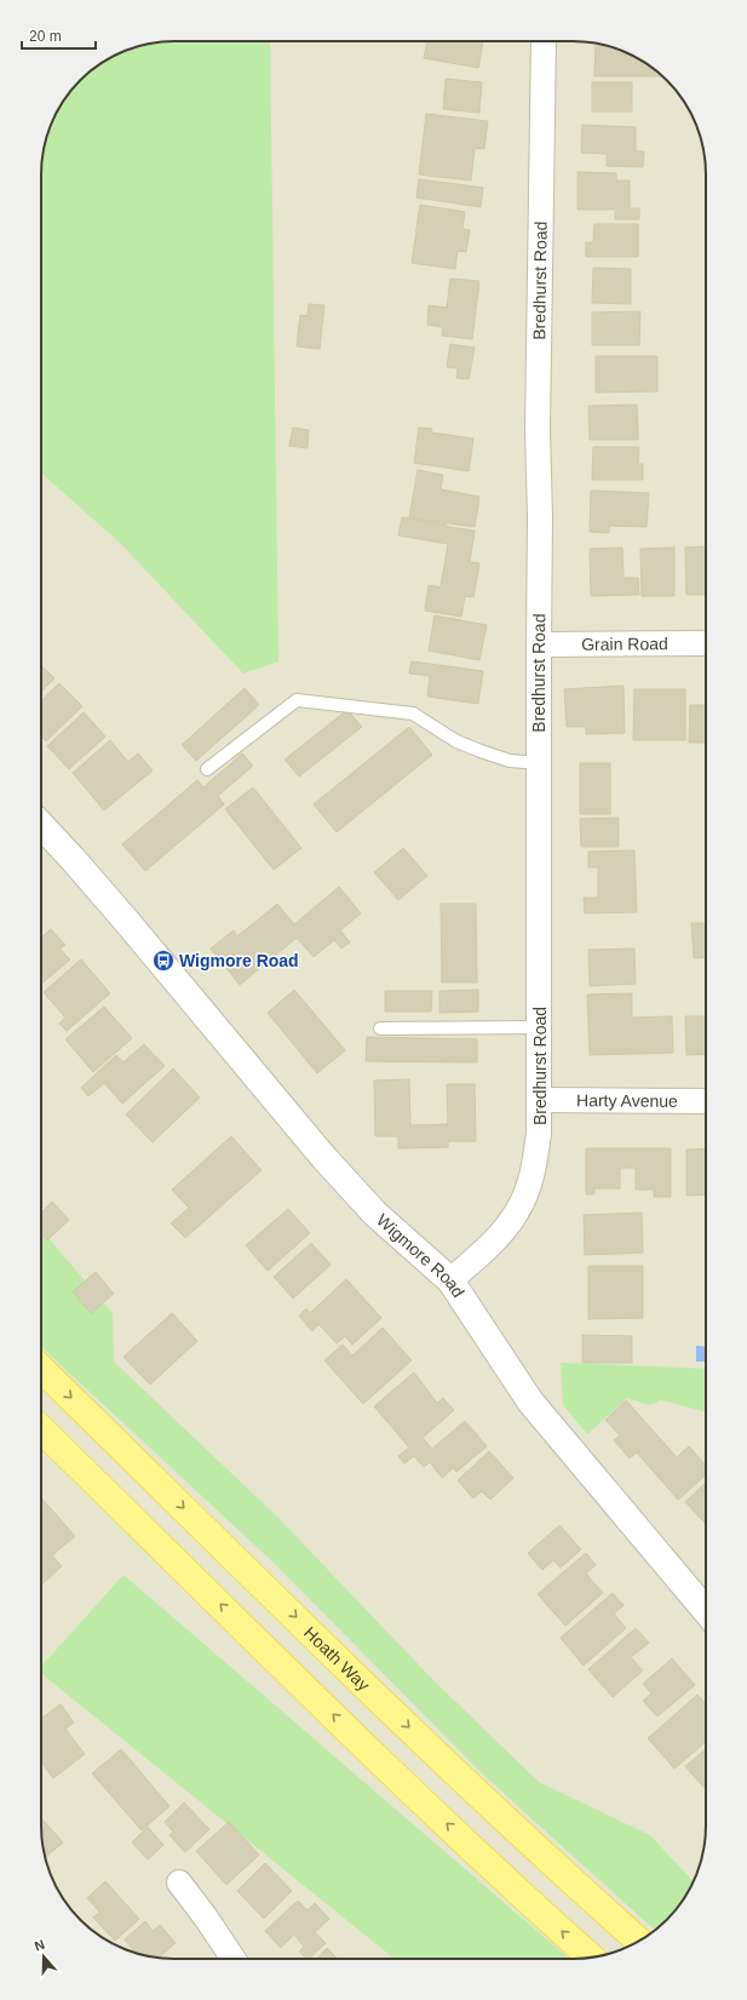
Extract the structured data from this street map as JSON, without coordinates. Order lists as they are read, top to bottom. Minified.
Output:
{"streets":{"main road":["Hoath Way"],"street":["Bredhurst Road","Grain Road","Harty Avenue","Wigmore Road"]},"crossings":[["Bredhurst Road","Grain Road"],["Bredhurst Road","Harty Avenue"],["Bredhurst Road","Wigmore Road"]],"places":{"bus stop":["Wigmore Road"]},"scale_bar":"20 m","north":"top"}
